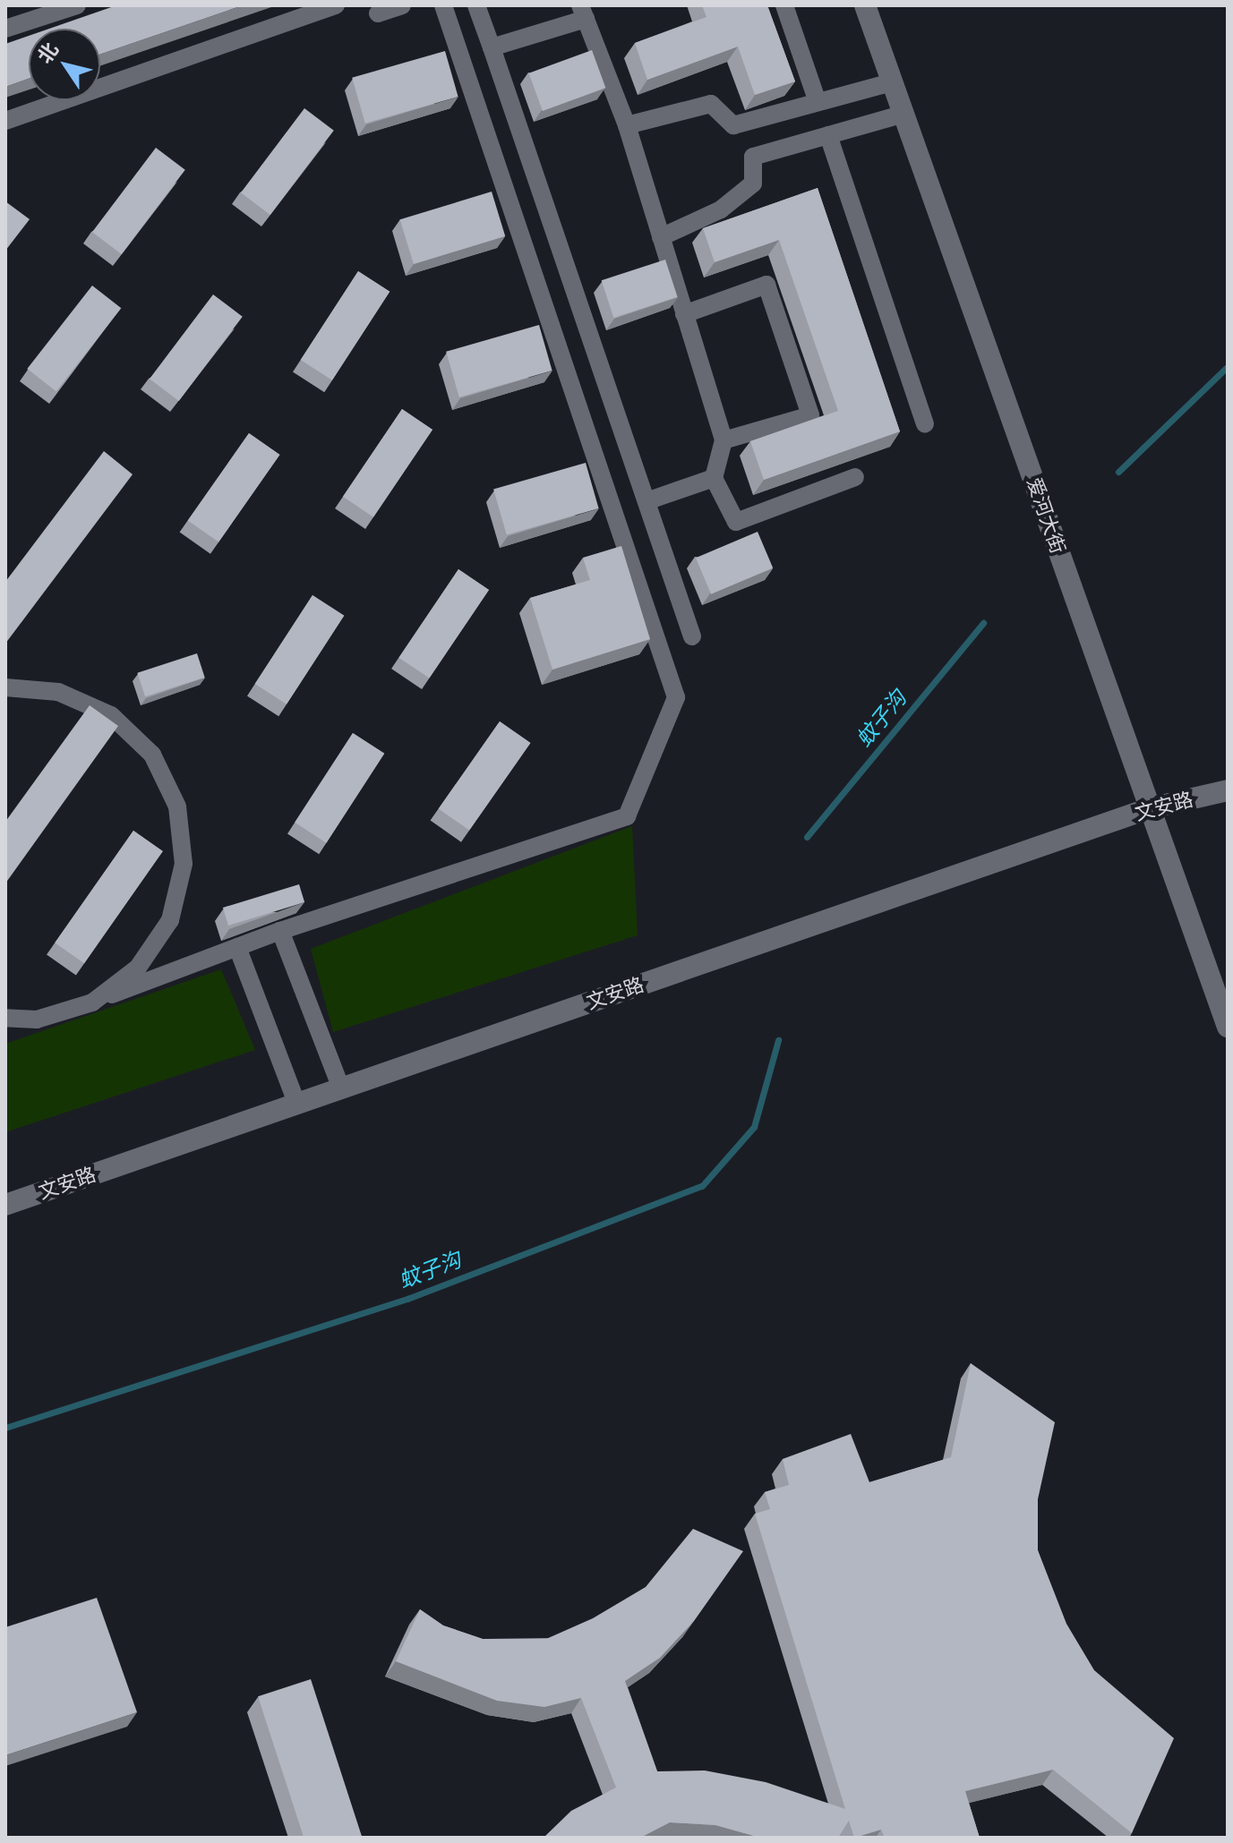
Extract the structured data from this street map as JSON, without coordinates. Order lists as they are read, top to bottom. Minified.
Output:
{"streets":{"main road":["爱河大街","文安路"]},"crossings":[["爱河大街","文安路"]],"water":["蚊子沟"],"north":"top left"}
